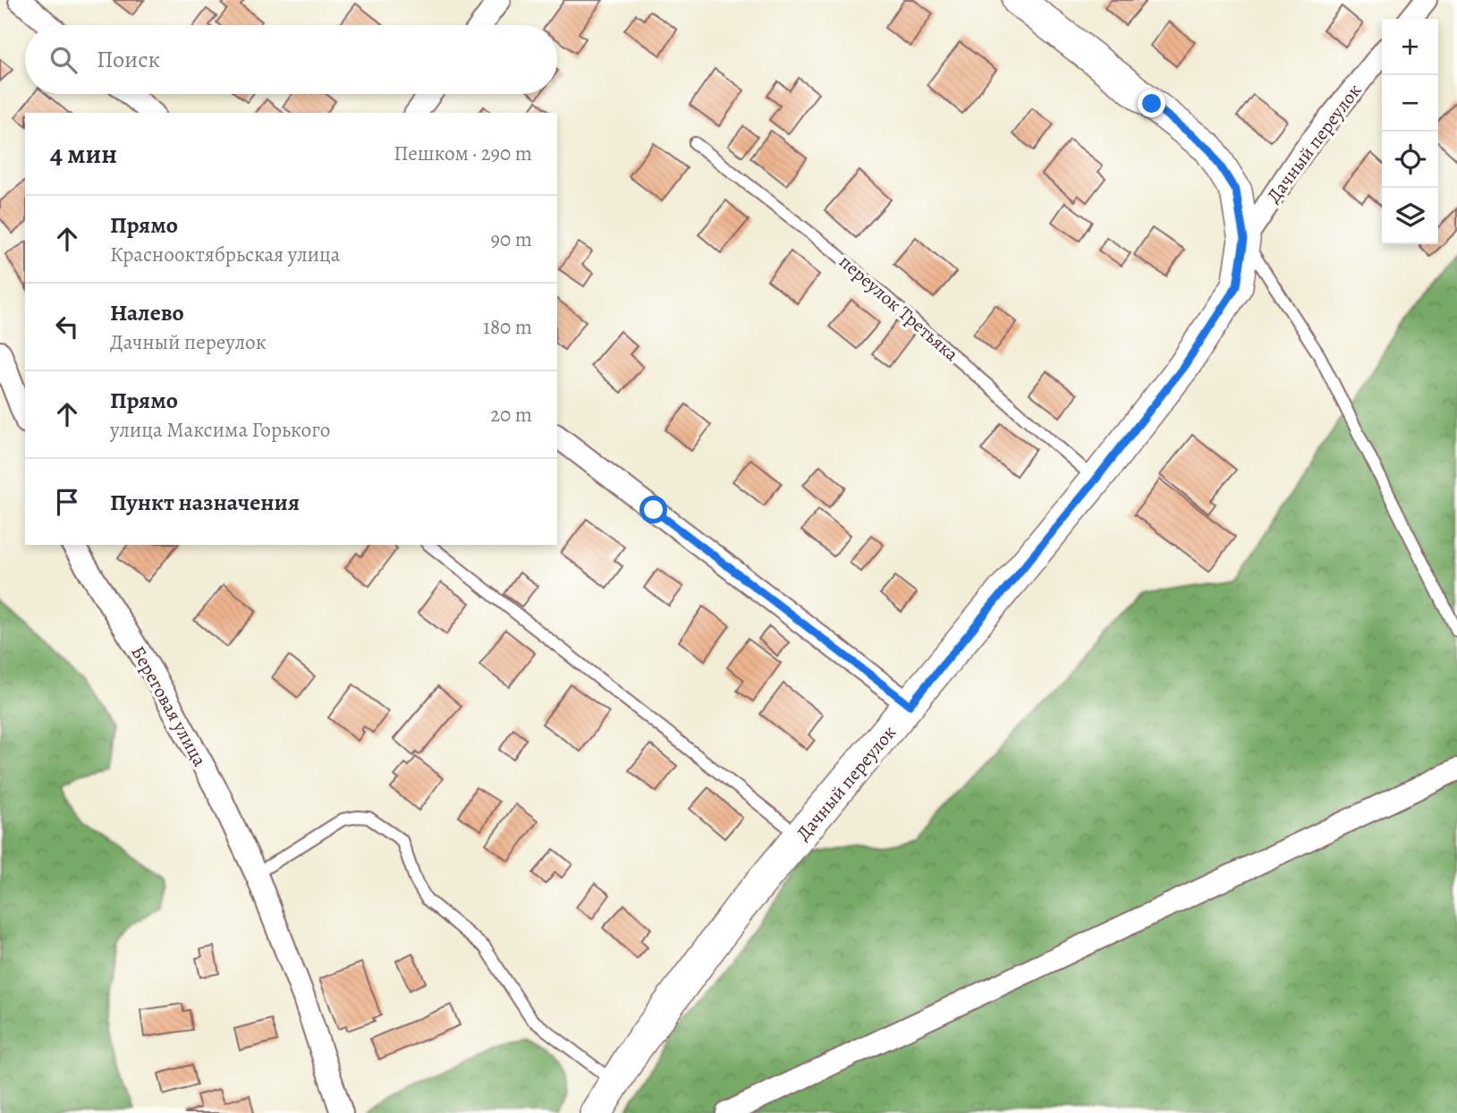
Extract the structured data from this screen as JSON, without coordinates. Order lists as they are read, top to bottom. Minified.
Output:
{"streets":{"main road":["Дачный переулок"],"street":["Береговая улица"],"lane":["переулок Третьяка"]},"crossings":[["Дачный переулок","переулок Третьяка"]],"page":{"map_buttons":["+","−"],"search":"Поиск","heading":["4 мин","Пешком · 290 m"],"list":[["Прямо","Краснооктябрьская улица","90 m"],["Налево","Дачный переулок","180 m"],["Прямо","улица Максима Горького","20 m"],"Пункт назначения"]}}
